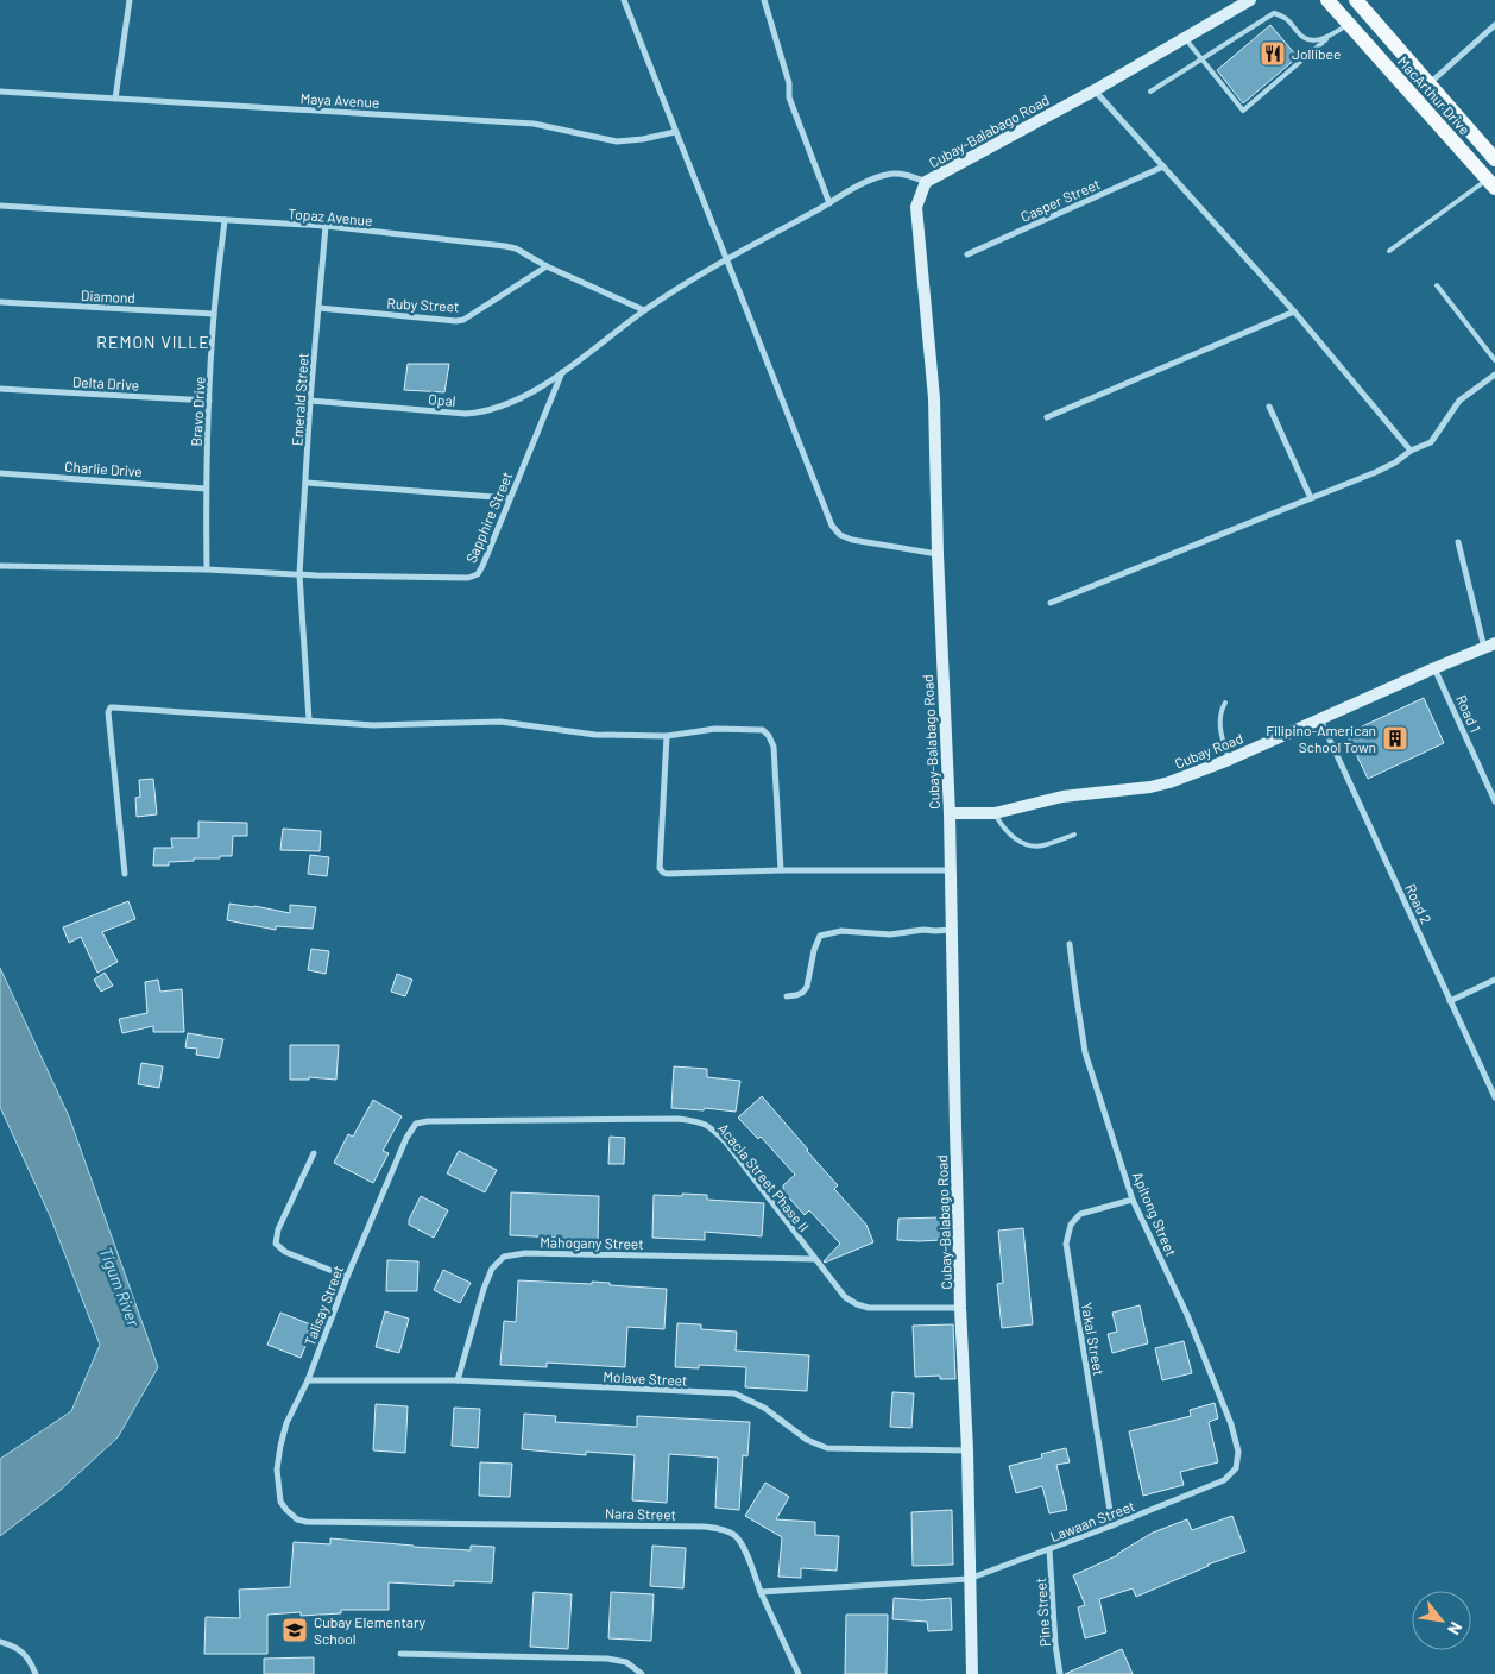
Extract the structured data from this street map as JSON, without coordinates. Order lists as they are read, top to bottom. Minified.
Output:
{"streets":{"main road":["MacArthur Drive","Cubay-Balabago Road","Cubay Road"],"street":["Maya Avenue","Casper Street","Topaz Avenue","Diamond","Ruby Street","Delta Drive","Emerald Street","Opal","Bravo Drive","Charlie Drive","Sapphire Street","Road 1","Road 2","Acacia Street Phase II","Apitong Street","Mahogany Street","Talisay Street","Yakal Street","Molave Street","Nara Street","Lawaan Street","Pine Street"]},"crossings":[["Cubay-Balabago Road","Opal"],["Cubay-Balabago Road","Cubay Road"],["Cubay-Balabago Road","Acacia Street Phase II"],["Cubay-Balabago Road","Molave Street"],["Cubay-Balabago Road","Lawaan Street"],["Topaz Avenue","Ruby Street"],["Topaz Avenue","Emerald Street"],["Topaz Avenue","Opal"],["Topaz Avenue","Bravo Drive"],["Diamond","Bravo Drive"],["Ruby Street","Emerald Street"],["Delta Drive","Bravo Drive"],["Emerald Street","Opal"],["Emerald Street","Sapphire Street"],["Opal","Sapphire Street"],["Bravo Drive","Charlie Drive"],["Bravo Drive","Sapphire Street"],["Road 1","Cubay Road"],["Cubay Road","Road 2"],["Acacia Street Phase II","Mahogany Street"],["Acacia Street Phase II","Talisay Street"],["Apitong Street","Yakal Street"],["Apitong Street","Lawaan Street"],["Mahogany Street","Molave Street"],["Talisay Street","Molave Street"],["Talisay Street","Nara Street"],["Yakal Street","Lawaan Street"],["Lawaan Street","Pine Street"]],"districts":["REMON VILLE"],"water":["Tigum River"],"places":{"restaurant":["Jollibee"],"building":["Filipino-American School Town"],"school or university":["Cubay Elementary School"]},"north":"bottom right"}
